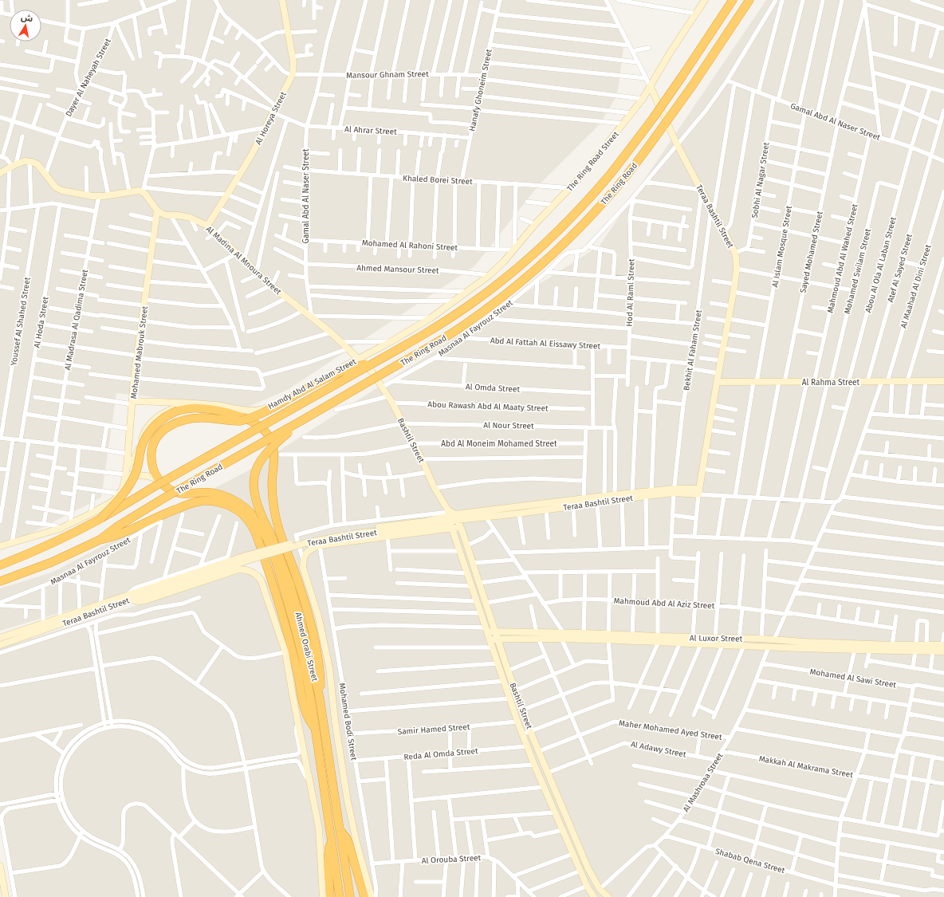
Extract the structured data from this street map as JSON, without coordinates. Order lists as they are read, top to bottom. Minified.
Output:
{"streets":{"highway":["The Ring Road","Ahmed Orabi Street"],"street":["Mansour Ghnam Street","Dayer Al Naheyah Street","Hanafy Ghoneim Street","Al Horeya Street","Gamal Abd Al Naser Street","Al Ahrar Street","The Ring Road Street","Khaled Borei Street","Sobhi Al Nagar Street","Teraa Bashtil Street","Mohamed Al Rahoni Street","Al Islam Mosque Street","Sayed Mohamed Street","Mahmoud Abd Al Wahed Street","Al Madina Al Mnoura Street","Abou Al Ola Al Laban Street","Atef Al Sayed Street","Ahmed Mansour Street","Mohamed Swilam Street","Al Maahad Al Dini Street","Hod Al Raml Street","Al Madrasa Al Qadima Street","Youssef Al Shahed Street","Al Hoda Street","Masnaa Al Fayrouz Street","Abd Al Fattah Al Eissawy Street","Bekhit Al Faham Street","Mohamed Mabrouk Street","Al Rahma Street","Hamdy Abd Al Salam Street","Al Omda Street","Abou Rawash Abd Al Maaty Street","Al Nour Street","Bashtil Street","Abd Al Moneim Mohamed Street","Mahmoud Abd Al Aziz Street","Al Luxor Street","Mohamed Al Sawi Street","Mohamed Bodi Street","Samir Hamed Street","Maher Mohamed Ayed Street","Al Adawy Street","Reda Al Omda Street","Makkah Al Makrama Street","Al Mashroaa Street","Al Orouba Street","Shabab Qena Street"]},"crossings":[["Mansour Ghnam Street","Hanafy Ghoneim Street"],["Mansour Ghnam Street","Al Horeya Street"],["Mansour Ghnam Street","Gamal Abd Al Naser Street"],["Mansour Ghnam Street","The Ring Road Street"],["Hanafy Ghoneim Street","Al Ahrar Street"],["Hanafy Ghoneim Street","Khaled Borei Street"],["Al Horeya Street","Al Ahrar Street"],["Al Horeya Street","Al Madina Al Mnoura Street"],["Gamal Abd Al Naser Street","Al Ahrar Street"],["Gamal Abd Al Naser Street","Khaled Borei Street"],["Gamal Abd Al Naser Street","Sobhi Al Nagar Street"],["Gamal Abd Al Naser Street","Mohamed Al Rahoni Street"],["Gamal Abd Al Naser Street","Al Islam Mosque Street"],["Gamal Abd Al Naser Street","Sayed Mohamed Street"],["Gamal Abd Al Naser Street","Mahmoud Abd Al Wahed Street"],["Gamal Abd Al Naser Street","Al Madina Al Mnoura Street"],["Gamal Abd Al Naser Street","Abou Al Ola Al Laban Street"],["Gamal Abd Al Naser Street","Atef Al Sayed Street"],["Gamal Abd Al Naser Street","Ahmed Mansour Street"],["Gamal Abd Al Naser Street","Bekhit Al Faham Street"],["The Ring Road Street","Khaled Borei Street"],["The Ring Road Street","Teraa Bashtil Street"],["The Ring Road Street","Mohamed Al Rahoni Street"],["The Ring Road Street","Ahmed Mansour Street"],["The Ring Road Street","Hamdy Abd Al Salam Street"],["The Ring Road","Ahmed Orabi Street"],["Teraa Bashtil Street","Al Islam Mosque Street"],["Teraa Bashtil Street","Sayed Mohamed Street"],["Teraa Bashtil Street","Abou Al Ola Al Laban Street"],["Teraa Bashtil Street","Mohamed Swilam Street"],["Teraa Bashtil Street","Bekhit Al Faham Street"],["Teraa Bashtil Street","Al Rahma Street"],["Teraa Bashtil Street","Bashtil Street"],["Al Islam Mosque Street","Al Rahma Street"],["Sayed Mohamed Street","Al Rahma Street"],["Mahmoud Abd Al Wahed Street","Al Rahma Street"],["Al Madina Al Mnoura Street","Mohamed Mabrouk Street"],["Al Madina Al Mnoura Street","Hamdy Abd Al Salam Street"],["Al Madina Al Mnoura Street","Bashtil Street"],["Abou Al Ola Al Laban Street","Mohamed Swilam Street"],["Abou Al Ola Al Laban Street","Al Rahma Street"],["Atef Al Sayed Street","Al Rahma Street"],["Mohamed Swilam Street","Al Rahma Street"],["Al Maahad Al Dini Street","Al Rahma Street"],["Hod Al Raml Street","Abd Al Fattah Al Eissawy Street"],["Masnaa Al Fayrouz Street","Abd Al Fattah Al Eissawy Street"],["Masnaa Al Fayrouz Street","Al Omda Street"],["Masnaa Al Fayrouz Street","Bashtil Street"],["Mohamed Mabrouk Street","Hamdy Abd Al Salam Street"],["Abou Rawash Abd Al Maaty Street","Bashtil Street"],["Al Nour Street","Bashtil Street"],["Bashtil Street","Abd Al Moneim Mohamed Street"],["Bashtil Street","Al Luxor Street"],["Bashtil Street","Samir Hamed Street"],["Bashtil Street","Maher Mohamed Ayed Street"],["Bashtil Street","Al Adawy Street"],["Bashtil Street","Reda Al Omda Street"],["Bashtil Street","Al Mashroaa Street"],["Al Luxor Street","Al Mashroaa Street"],["Mohamed Al Sawi Street","Al Mashroaa Street"],["Mohamed Bodi Street","Samir Hamed Street"],["Mohamed Bodi Street","Reda Al Omda Street"],["Mohamed Bodi Street","Al Orouba Street"],["Maher Mohamed Ayed Street","Al Mashroaa Street"],["Al Adawy Street","Al Mashroaa Street"],["Makkah Al Makrama Street","Al Mashroaa Street"],["Al Mashroaa Street","Shabab Qena Street"]],"north":"top"}
